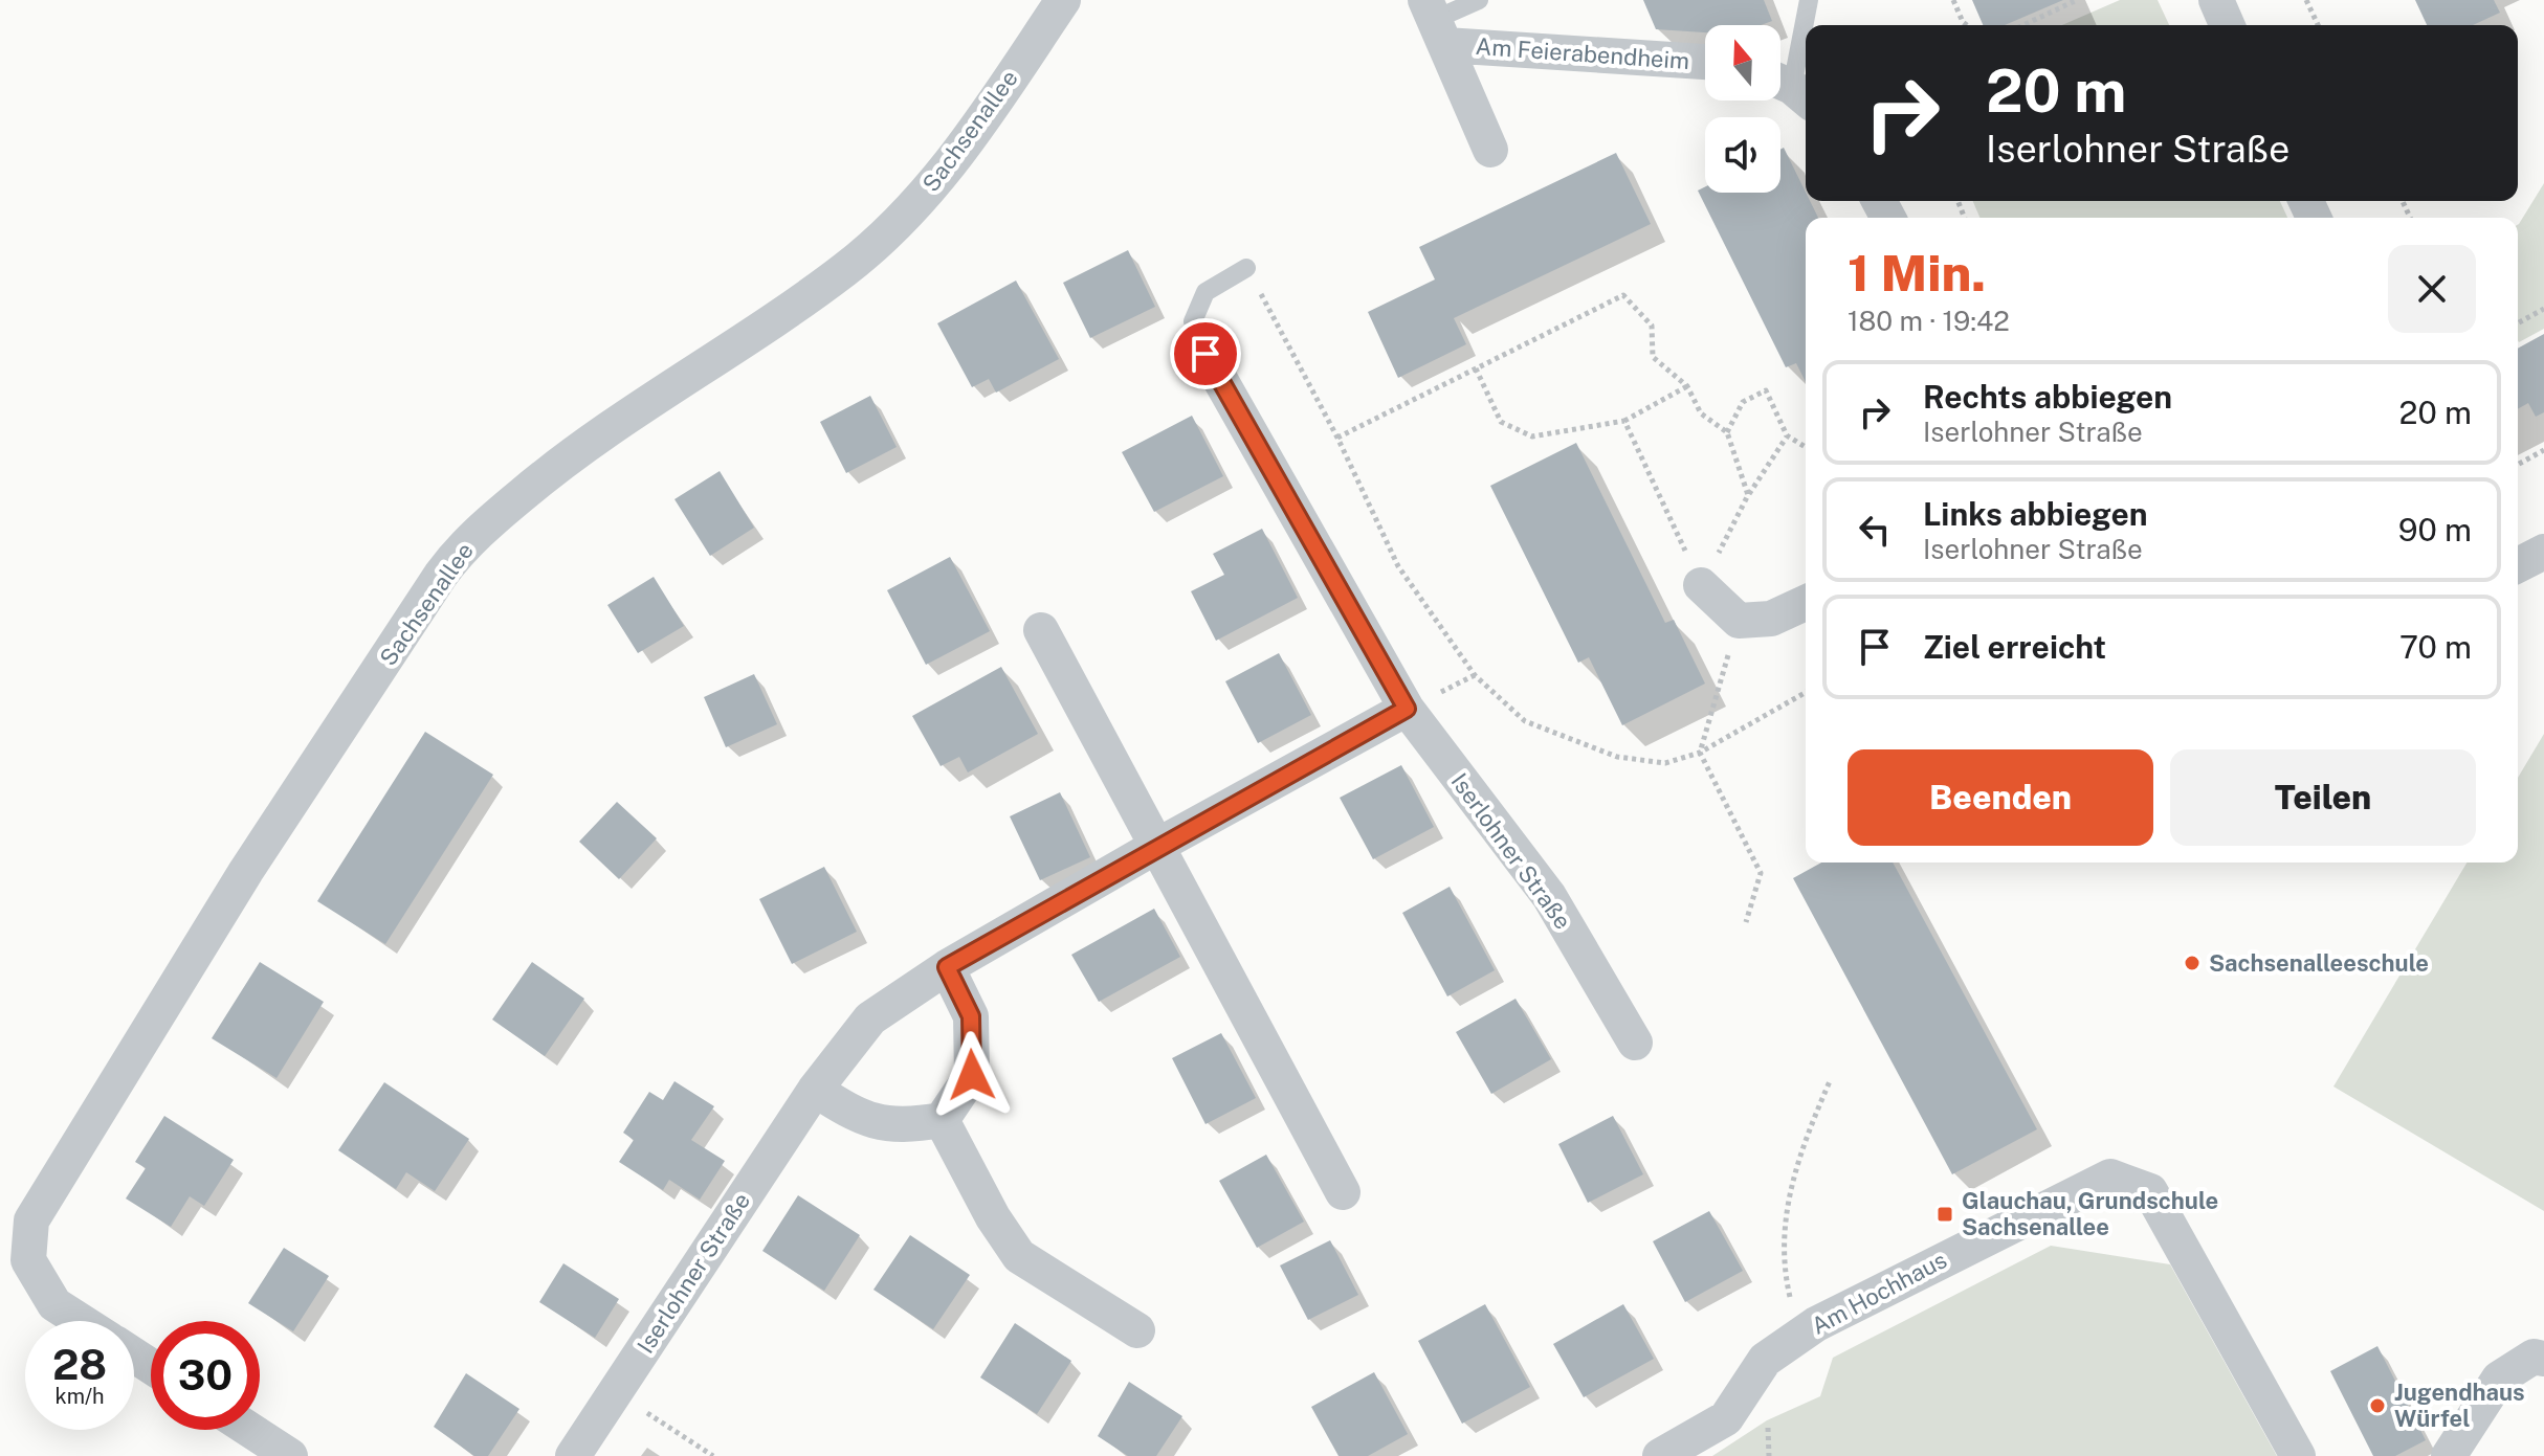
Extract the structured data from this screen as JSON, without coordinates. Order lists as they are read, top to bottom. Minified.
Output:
{"streets":{"street":["Am Feierabendheim","Sachsenallee","Iserlohner Straße","Am Hochhaus"]},"places":{"other":["Sachsenalleeschule","Jugendhaus Würfel"],"transit":["Glauchau, Grundschule Sachsenallee"]},"north":"top","page":{"turn":["20 m","Iserlohner Straße"],"heading":["1 Min.","180 m · 19:42"],"list":[{"name":"Rechts abbiegen","note":"Iserlohner Straße","value":"20 m"},{"name":"Links abbiegen","note":"Iserlohner Straße","value":"90 m"},{"name":"Ziel erreicht","value":"70 m"}],"buttons":["Beenden","Teilen"],"speed":"28 km/h","limit":"30"}}
